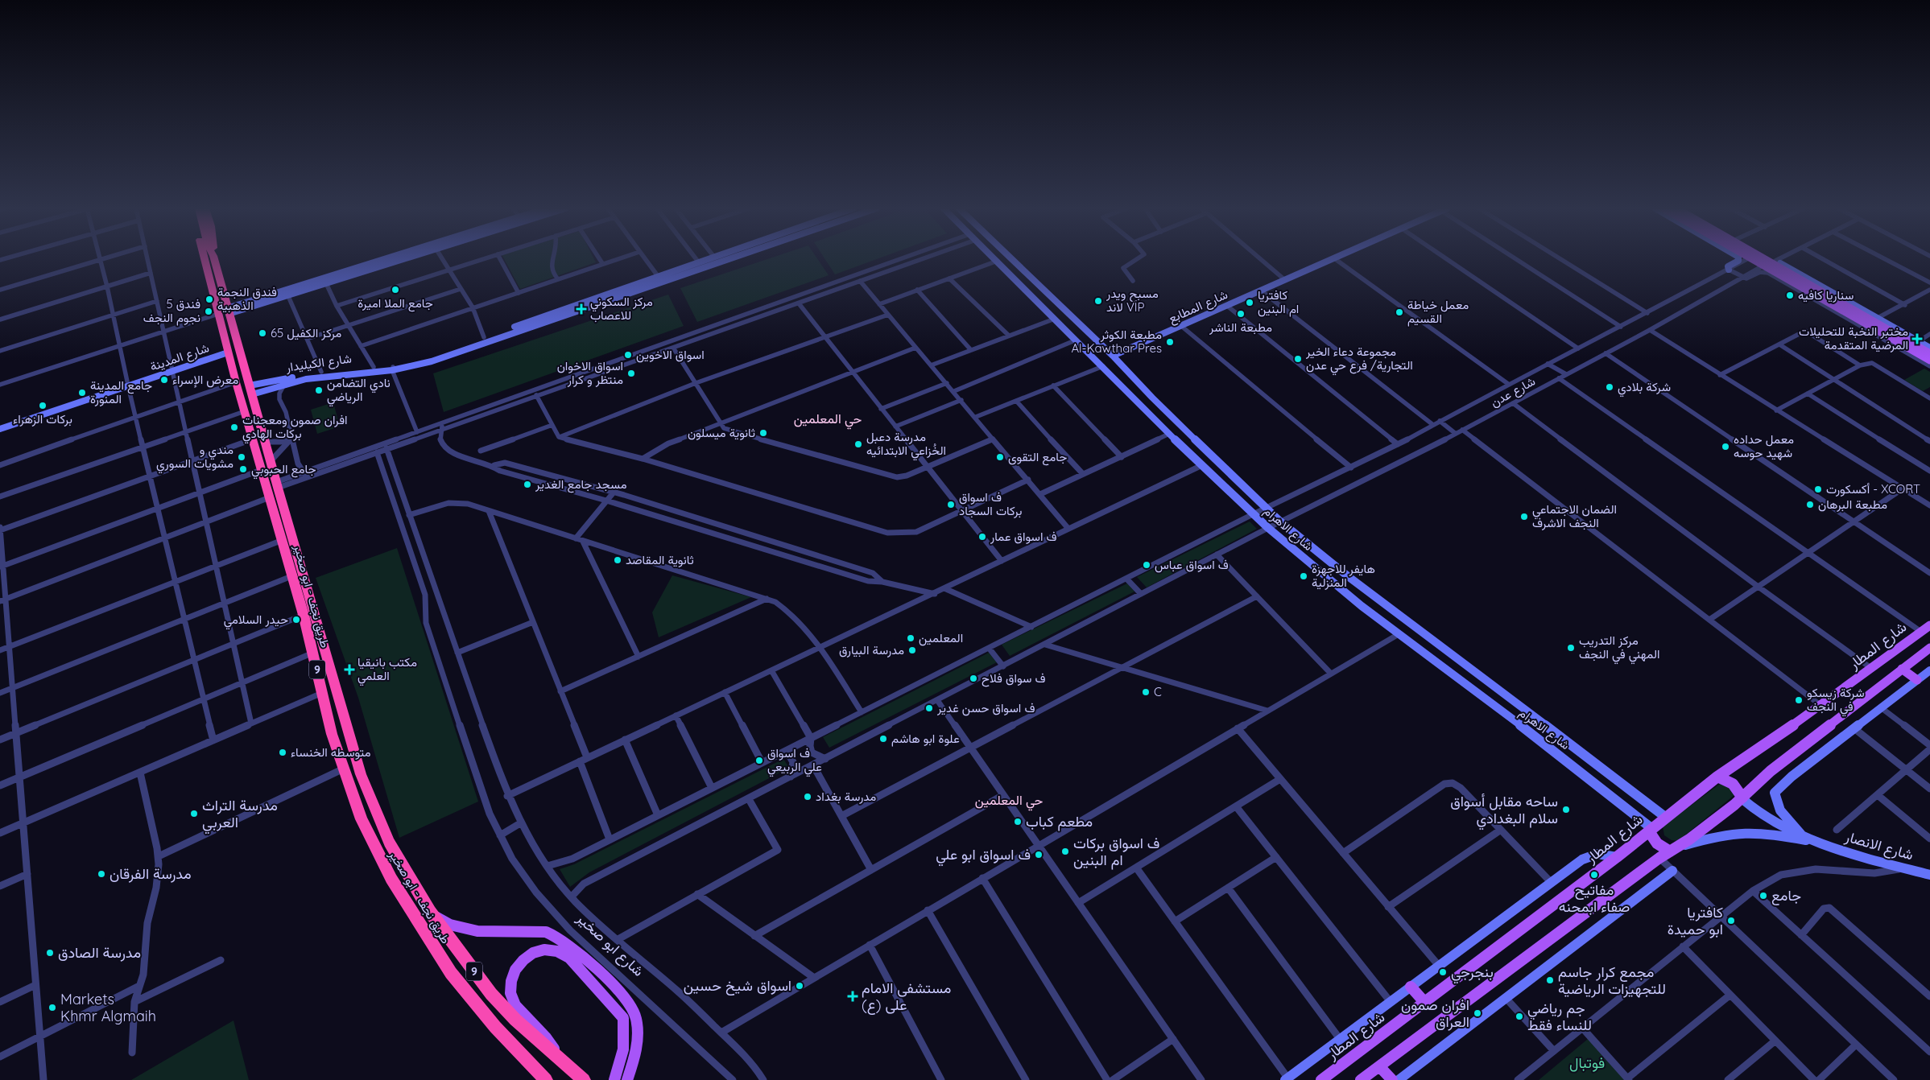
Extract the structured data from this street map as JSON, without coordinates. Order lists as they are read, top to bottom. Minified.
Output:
{"streets":{"highway":["طريق نجف - ابو صخير","9"],"main road":["شارع المطابع","شارع المدينة","شارع الكيليدار","شارع الاهرام","شارع المطار","شارع الانصار"],"street":["شارع عدن","شارع ابو صخير"]},"crossings":[["شارع المطابع","شارع الاهرام"],["شارع المدينة","طريق نجف - ابو صخير"],["شارع الكيليدار","طريق نجف - ابو صخير"],["شارع عدن","شارع الاهرام"],["شارع الاهرام","شارع المطار"],["طريق نجف - ابو صخير","9"]],"districts":["حي المعلمین","حي المعلمين"],"parks":["فوتبال"],"places":{"other":["جامع الملا اميرة","سناريا كافيه","فندق النجمة الذهبية","مسبح ويدر لاند VIP","كافتريا ام البنين","فندق 5 نجوم النجف","معمل خياطة القسيم","مطبعة الناشر","مركز الكفيل 65","مطبعة الكوثر Al-Kawthar Pres","اسواق الاخوين","مجموعة دعاء الخير التجارية/ فرع حي عدن","اسواق الاخوان منتظر و كرار","معرض الإسراء","شركة بلادي","نادي التضامن الرياضي","جامع المدينة المنورة","بركات الزهراء","افران صمون ومعجنات بركات الهادي","ثانوية ميسلون","مدرسة دعبل الخُزاعي الابتدائيه","معمل حداده شهيد حوسه","مندي و مشويات السوري","جامع التقوى","جامع الحبوبي","مسجد جامع الغدير","أكسكورت - XCORT","ف اسواق بركات السجاد","مطبعة البرهان","الضمان الاجتماعي النجف الاشرف","ف اسواق عمار","ثانوية المقاصد","ف اسواق عباس","هايفر للاجهزة المنزلية","حيدر السلامي","المعلمين","مركز التدريب المهني في النجف","مدرسة البيارق","ف سواق فلاح","C","شركة زيسكو في النجف","ف اسواق حسن غدير","علوة ابو هاشم","متوسطه الخنساء","ف اسواق علي الربيعي","مدرسة بغداد","ساحه مقابل أسواق سلام البغدادي","مدرسة التراث العربي","مطعم كباب","ف اسواق بركات ام البنين","ف اسواق ابو علي","مدرسة الفرقان","مفاتيح صفاء ابمحنه","جامع","كافتريا ابو حميدة","مدرسة الصادق","بنجرجي","مجمع كرار جاسم للتجهيزات الرياضية","اسواق شيخ حسين","Markets Khmr Algmaih","افران صمون العراق","جم رياضي للنساء فقط"],"health":["مركز السكوني للاعصاب","مختبر النخبة للتحليلات المرضية المتقدمة","مكتب بانيقيا العلمي","مستشفی الامام علی (ع)"]}}
